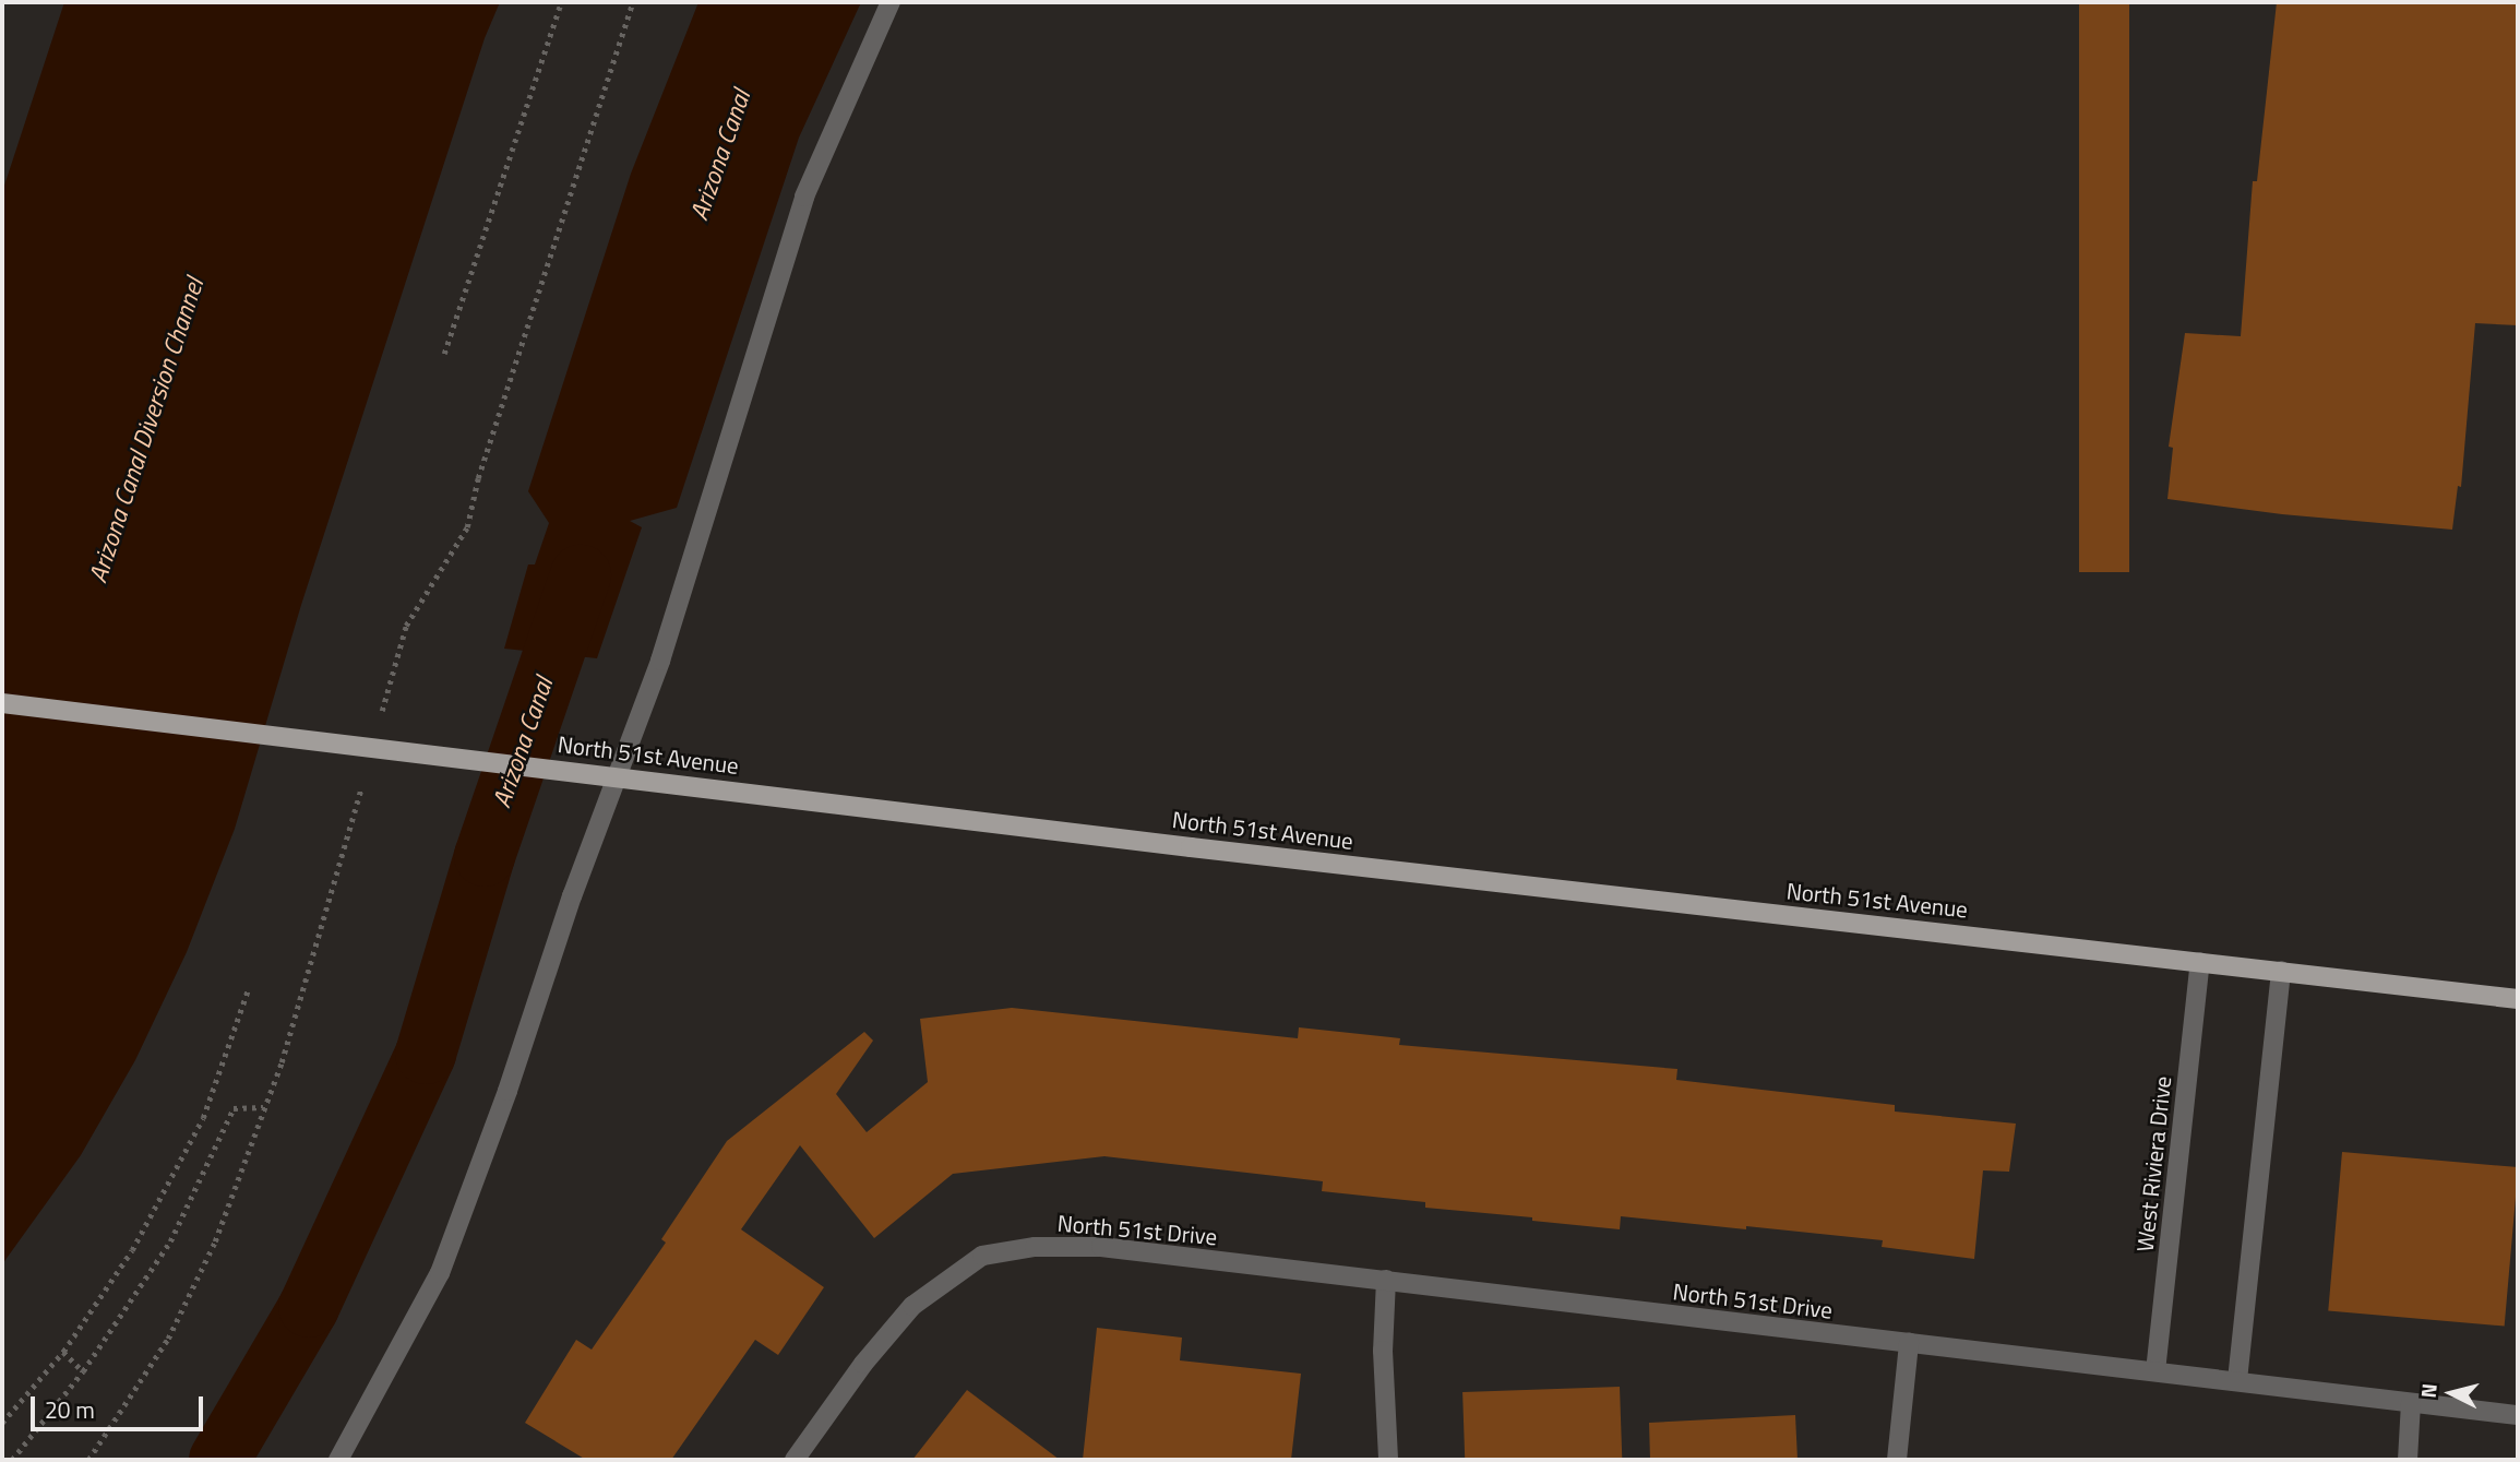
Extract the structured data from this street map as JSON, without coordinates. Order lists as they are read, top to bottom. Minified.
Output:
{"streets":{"main road":["North 51st Avenue"],"street":["West Riviera Drive","North 51st Drive"]},"crossings":[["North 51st Avenue","West Riviera Drive"],["West Riviera Drive","North 51st Drive"]],"water":["Arizona Canal","Arizona Canal Diversion Channel"],"scale_bar":"20 m","north":"left"}
